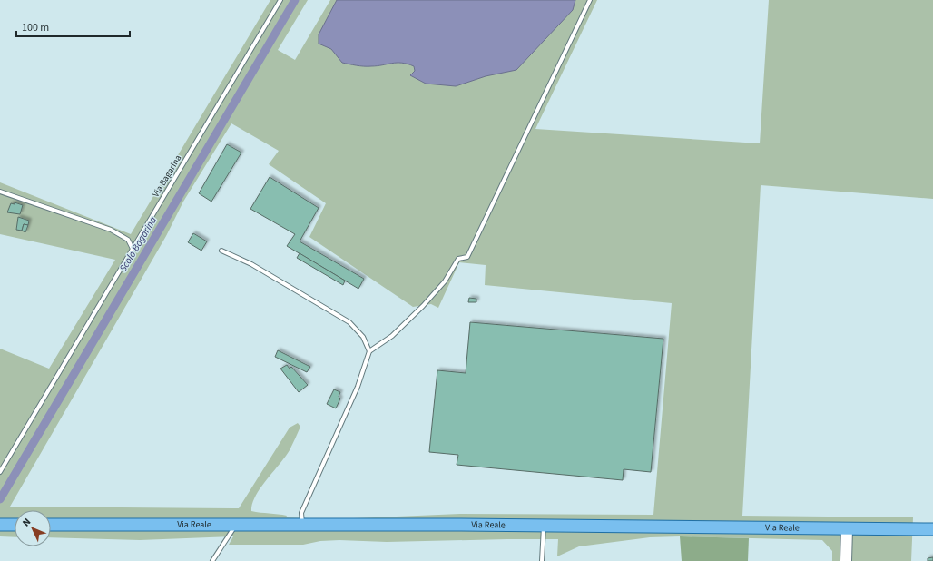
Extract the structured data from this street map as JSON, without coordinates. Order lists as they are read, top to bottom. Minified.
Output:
{"streets":{"main road":["Via Reale"],"lane":["Via Bagarina"]},"water":["Scolo Bagarina"],"scale_bar":"100 m","north":"top left"}
